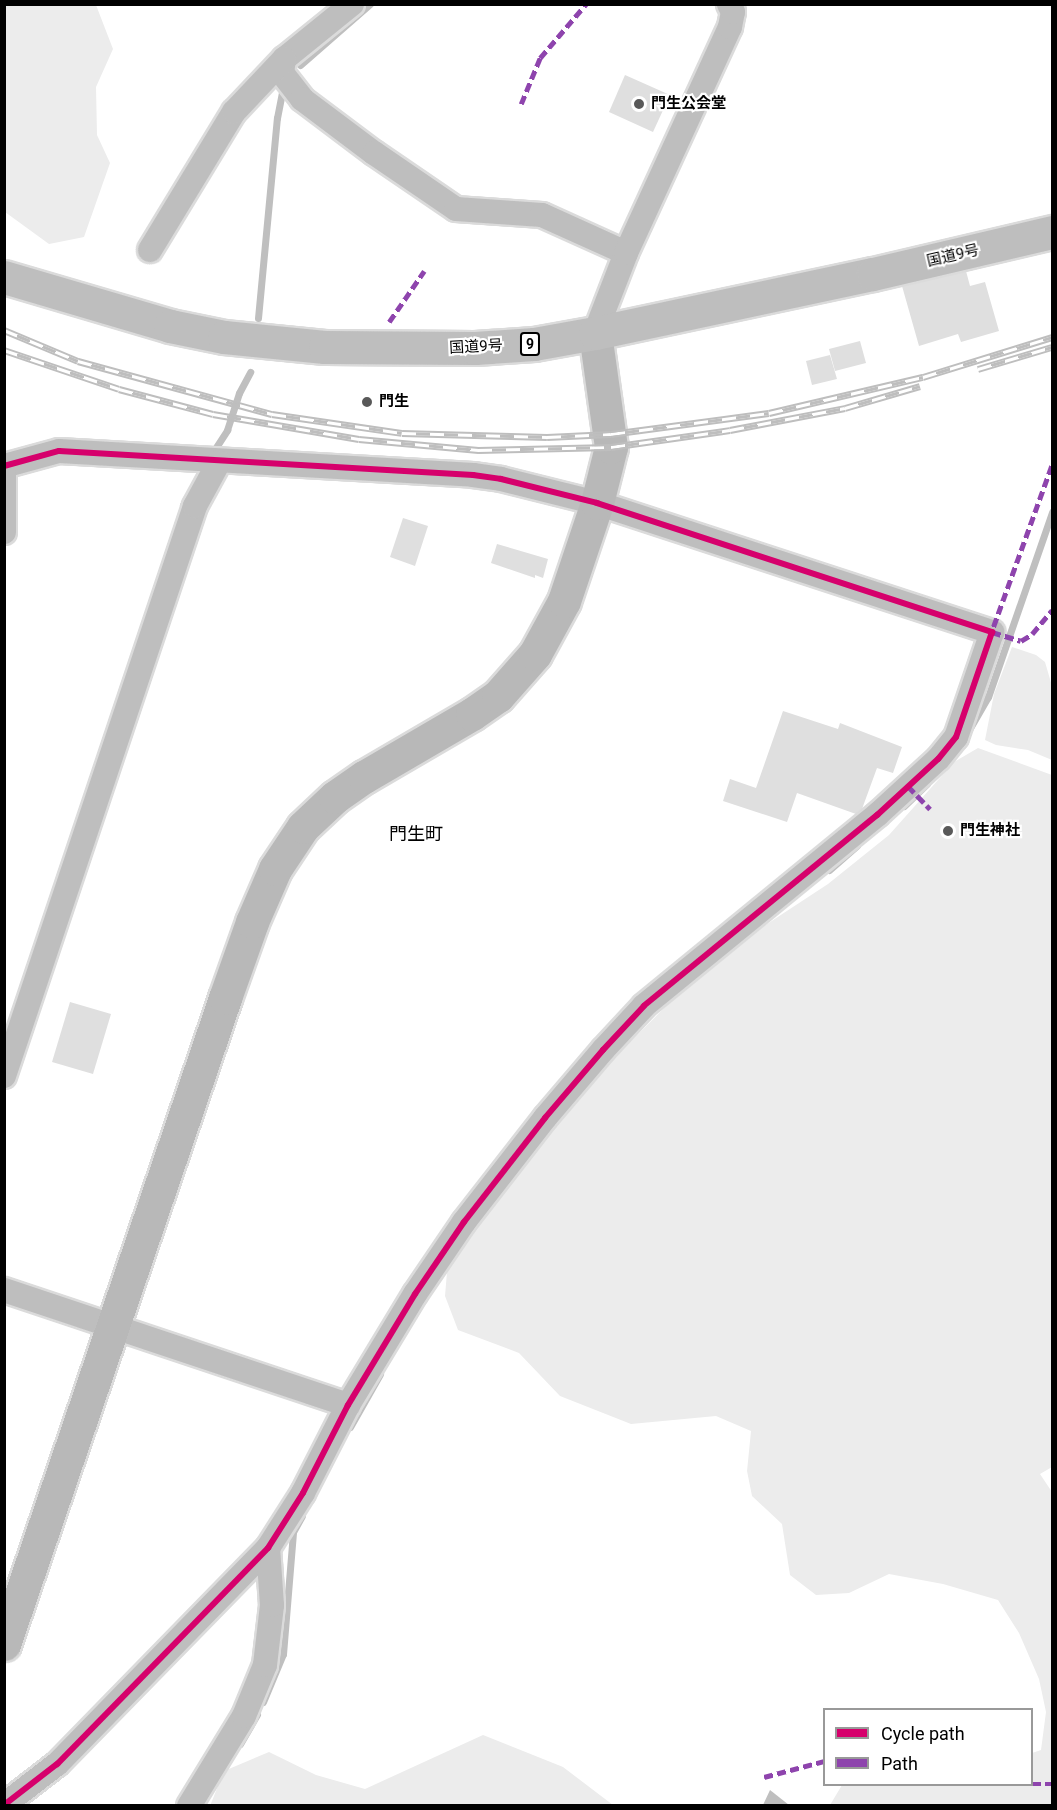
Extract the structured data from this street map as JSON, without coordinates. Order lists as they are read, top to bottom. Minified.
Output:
{"streets":{"highway":["国道9号","9"]},"districts":["門生町"],"places":["門生公会堂","門生","門生神社"],"legend":["Cycle path","Path"]}
